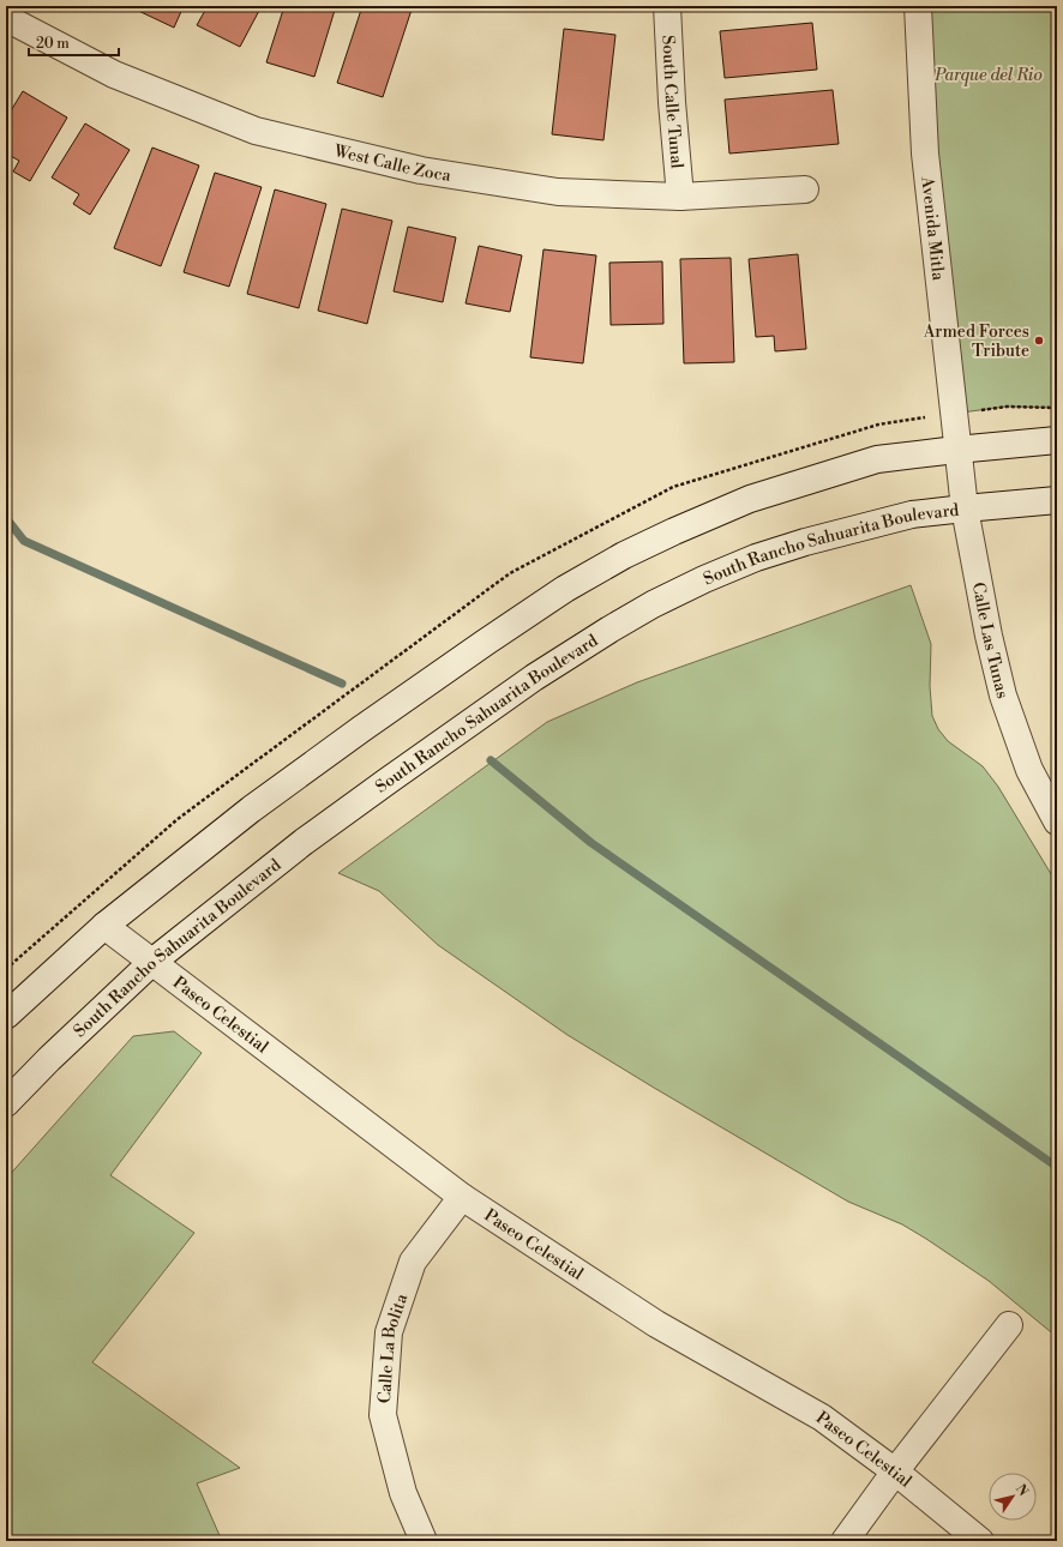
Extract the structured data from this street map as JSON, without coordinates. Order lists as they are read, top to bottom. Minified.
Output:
{"streets":{"street":["South Calle Tunal","West Calle Zoca","Avenida Mitla","South Rancho Sahuarita Boulevard","Calle Las Tunas","Paseo Celestial","Calle La Bolita"]},"crossings":[["South Calle Tunal","West Calle Zoca"],["Avenida Mitla","Calle Las Tunas"],["South Rancho Sahuarita Boulevard","Calle Las Tunas"],["South Rancho Sahuarita Boulevard","Paseo Celestial"],["Paseo Celestial","Calle La Bolita"]],"parks":["Parque del Rio"],"places":["Armed Forces Tribute"],"scale_bar":"20 m","north":"top right"}
